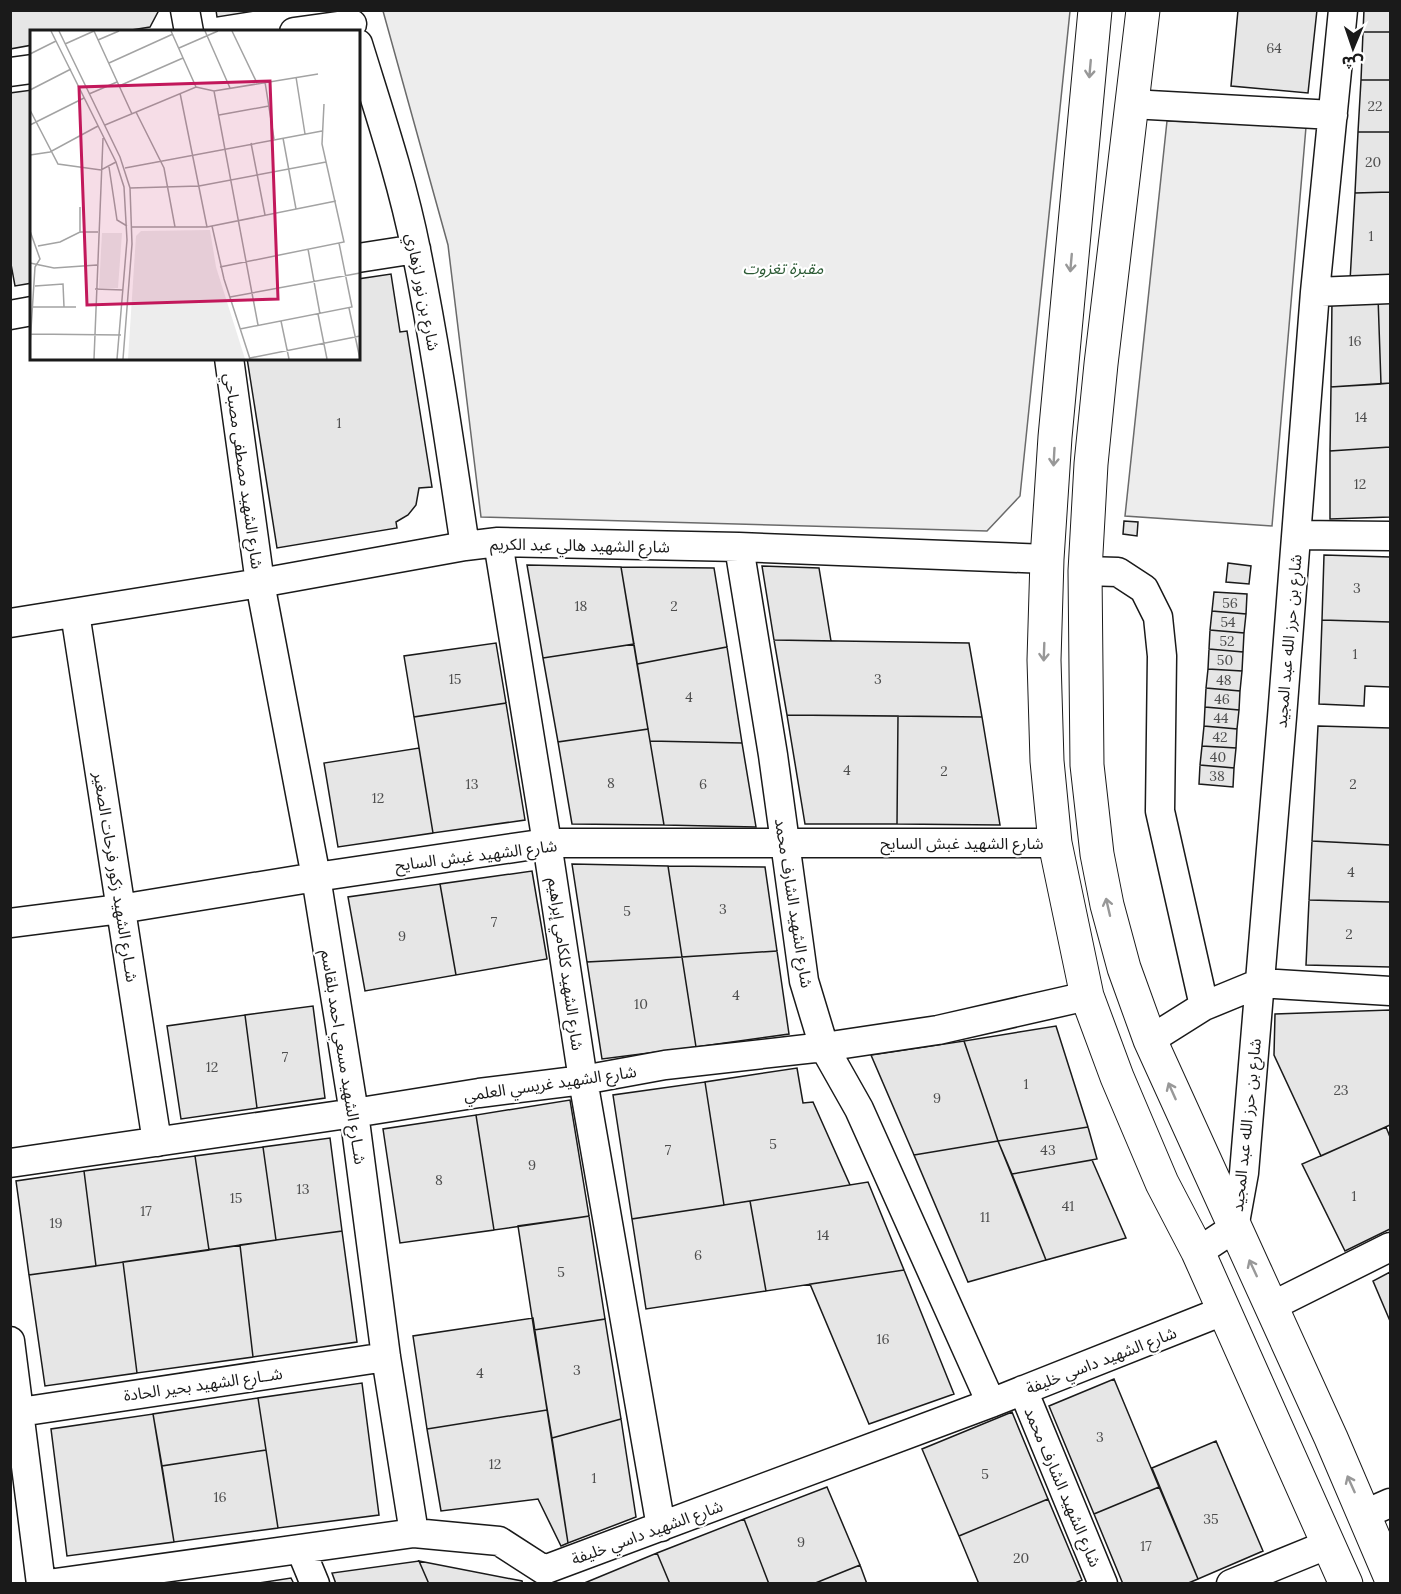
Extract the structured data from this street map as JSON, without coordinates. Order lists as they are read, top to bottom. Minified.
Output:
{"streets":{"street":["شارع بن نور لزهاري","شارع الشهيد مصطفى مصباحي","شارع الشهيد هالي عبد الكريم","شارع بن حرز الله عبد المجيد","شارع الشهيد غبش السايح","شــارع الشهيد زكور فرحات الصغير","شارع الشهيد الشارف محمد","شارع الشهيد كلكامي إبراهيم","شــارع الشهيد مسعي احمد بلقاسم","شارع الشهيد غريسي العلمي","شارع الشهيد داسي خليفة","شــارع الشهيد بحير الحادة"]},"crossings":[["شارع بن نور لزهاري","شارع الشهيد هالي عبد الكريم"],["شارع الشهيد مصطفى مصباحي","شارع الشهيد هالي عبد الكريم"],["شارع الشهيد مصطفى مصباحي","شــارع الشهيد مسعي احمد بلقاسم"],["شارع الشهيد هالي عبد الكريم","شــارع الشهيد زكور فرحات الصغير"],["شارع الشهيد هالي عبد الكريم","شارع الشهيد الشارف محمد"],["شارع الشهيد هالي عبد الكريم","شارع الشهيد كلكامي إبراهيم"],["شارع الشهيد هالي عبد الكريم","شــارع الشهيد مسعي احمد بلقاسم"],["شارع الشهيد غبش السايح","شــارع الشهيد زكور فرحات الصغير"],["شارع الشهيد غبش السايح","شارع الشهيد الشارف محمد"],["شارع الشهيد غبش السايح","شارع الشهيد كلكامي إبراهيم"],["شارع الشهيد غبش السايح","شــارع الشهيد مسعي احمد بلقاسم"],["شــارع الشهيد زكور فرحات الصغير","شارع الشهيد غريسي العلمي"],["شارع الشهيد الشارف محمد","شارع الشهيد غريسي العلمي"],["شارع الشهيد الشارف محمد","شارع الشهيد داسي خليفة"],["شارع الشهيد كلكامي إبراهيم","شارع الشهيد غريسي العلمي"],["شارع الشهيد كلكامي إبراهيم","شارع الشهيد داسي خليفة"],["شــارع الشهيد مسعي احمد بلقاسم","شارع الشهيد غريسي العلمي"],["شــارع الشهيد مسعي احمد بلقاسم","شارع الشهيد داسي خليفة"],["شــارع الشهيد مسعي احمد بلقاسم","شــارع الشهيد بحير الحادة"]],"parks":["مقبرة تغزوت"],"house_numbers":["64","22","20","1","16","14","1","12","3","56","18","2","54","52","1","50","15","3","48","4","46","44","42","40","4","2","38","8","13","6","2","12","4","3","5","7","2","9","4","10","7","12","1","23","9","5","7","43","9","8","13","1","15","41","17","11","19","14","6","5","16","3","4","3","12","5","1","16","35","9","17","20"],"north":"bottom"}
